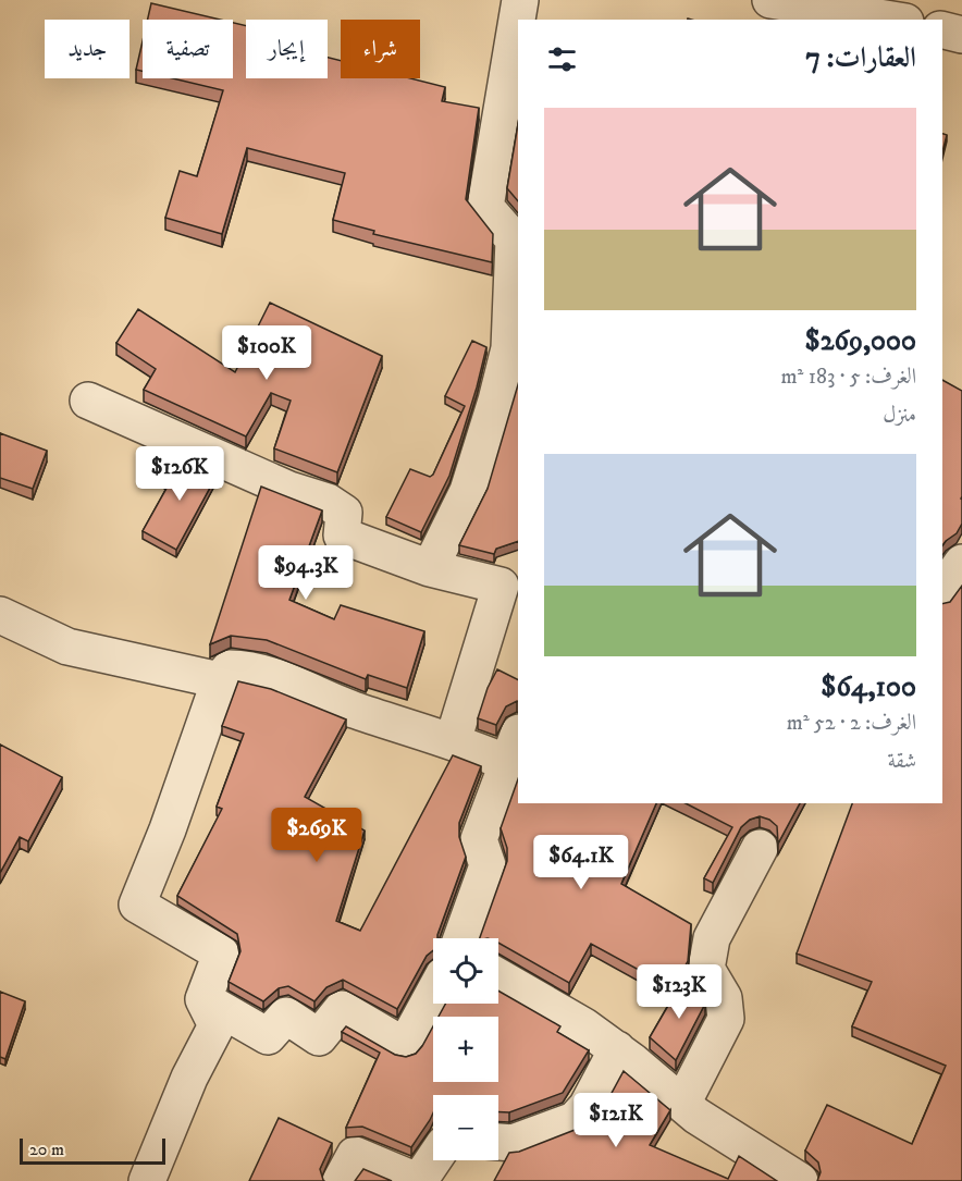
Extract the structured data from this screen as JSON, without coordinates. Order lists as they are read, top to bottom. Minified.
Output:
{"scale_bar":"20 m","page":{"chip":["شراء","إيجار","تصفية","جديد"],"heading":"العقارات: 7","list":[{"name":"$269,000","note":"الغرف: 5 · 183 m² · منزل"},{"name":"$64,100","note":"الغرف: 2 · 52 m² · شقة"}],"price":["$100K","$126K","$94.3K","$269K","$64.1K","$123K","$121K"],"map_buttons":["+","−"],"scale":"20 m"}}
